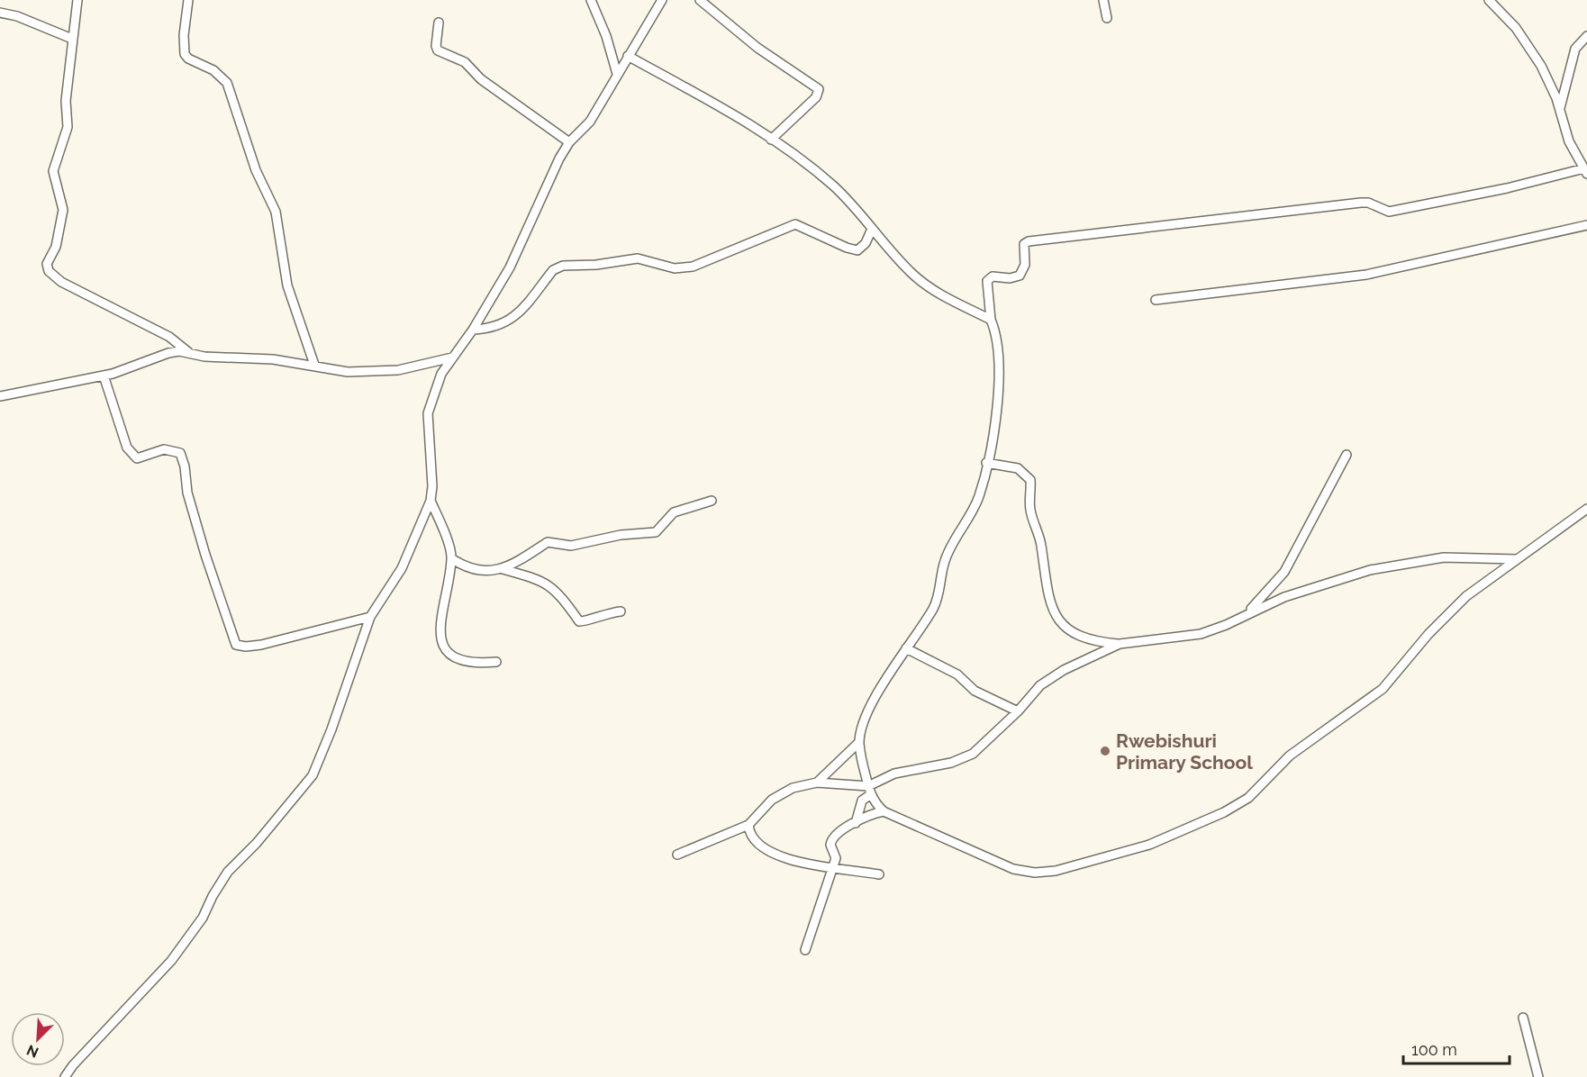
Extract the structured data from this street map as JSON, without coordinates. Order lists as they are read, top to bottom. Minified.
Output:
{"places":["Rwebishuri Primary School"],"scale_bar":"100 m","north":"bottom left"}
